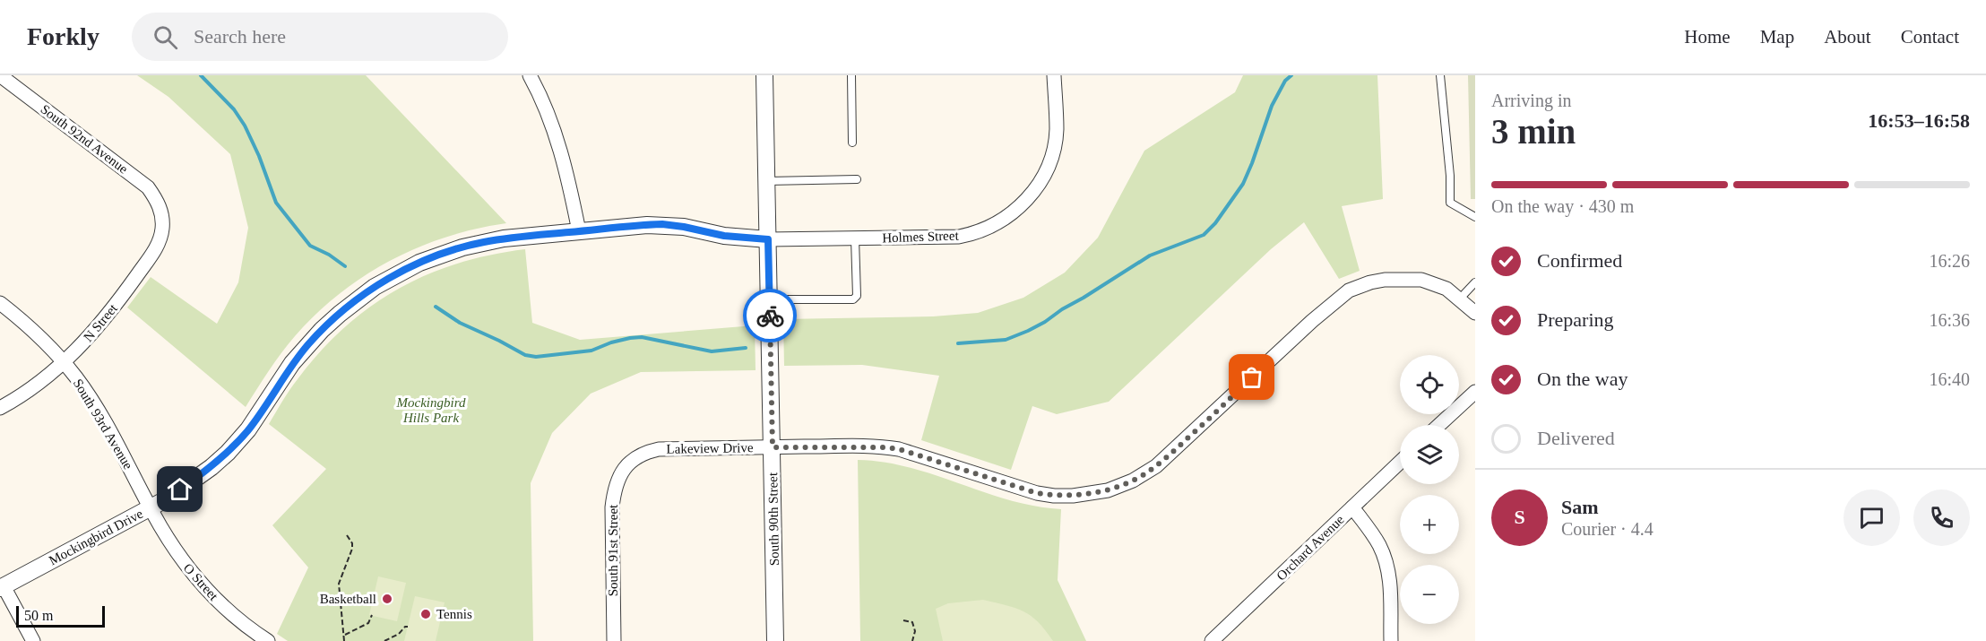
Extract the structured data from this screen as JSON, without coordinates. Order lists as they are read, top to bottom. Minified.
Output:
{"streets":{"street":["South 92nd Avenue","Holmes Street","N Street","South 93rd Avenue","Lakeview Drive","South 90th Street","Mockingbird Drive","Orchard Avenue","South 91st Street","O Street"]},"crossings":[["South 92nd Avenue","N Street"],["Holmes Street","South 90th Street"],["Holmes Street","Mockingbird Drive"],["N Street","South 93rd Avenue"],["South 93rd Avenue","Mockingbird Drive"],["South 93rd Avenue","O Street"],["Lakeview Drive","South 90th Street"],["Lakeview Drive","South 91st Street"],["South 90th Street","Mockingbird Drive"],["Mockingbird Drive","O Street"]],"parks":["Mockingbird Hills Park"],"places":["Basketball","Tennis"],"scale_bar":"50 m","page":{"header":"Forkly","search":"Search here","nav":["Home","Map","About","Contact"],"heading":["3 min","Arriving in","16:53–16:58"],"panel":["Sam","Courier · 4.4"],"bar":"On the way · 430 m","list":[["Confirmed","16:26"],["Preparing","16:36"],["On the way","16:40"],"Delivered"],"map_buttons":["+","−"],"round":"S","scale":"50 m"}}
